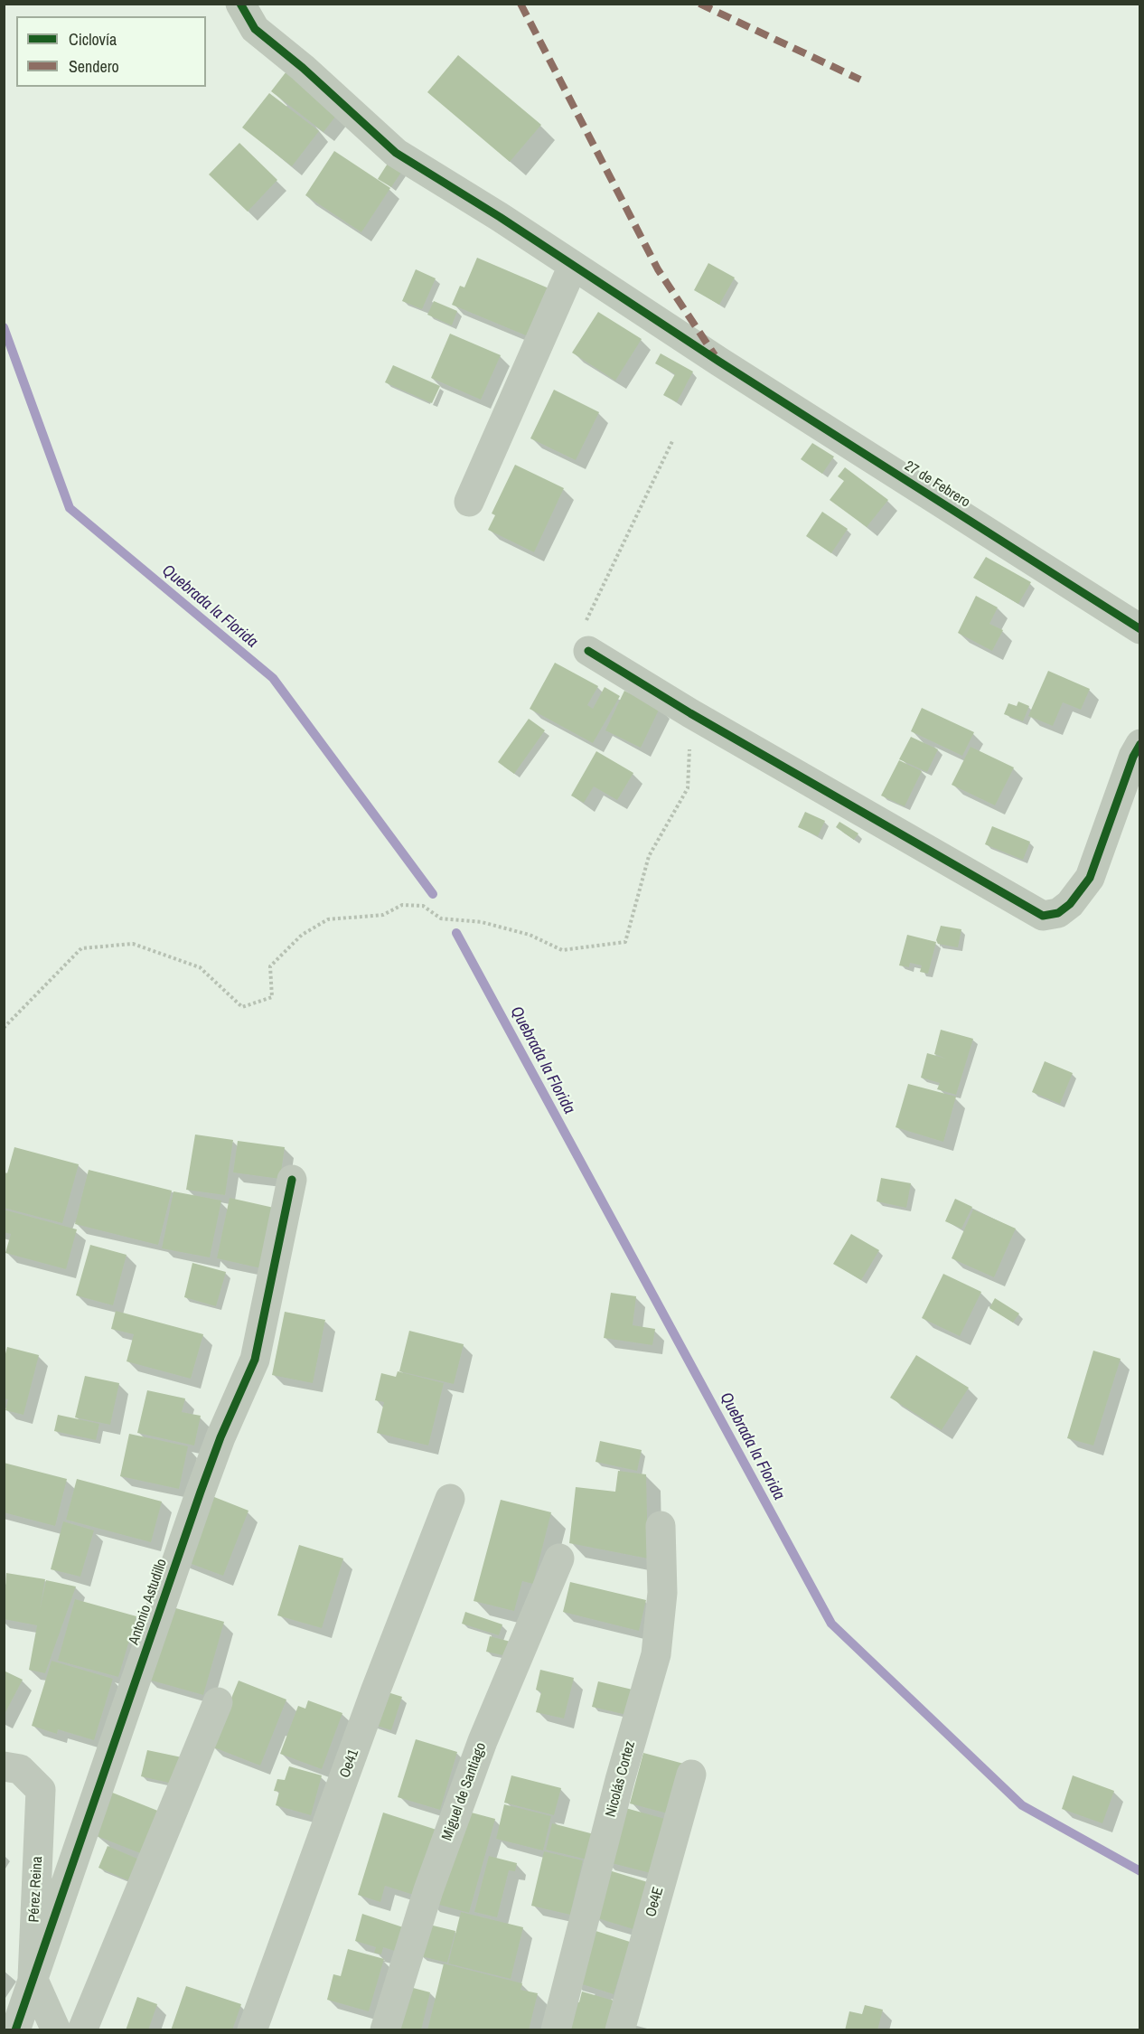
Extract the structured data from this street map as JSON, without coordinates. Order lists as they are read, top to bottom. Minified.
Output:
{"streets":{"street":["27 de Febrero","Antonio Astudillo","Oe41","Nicolás Cortez","Miguel de Santiago","Pérez Reina","Oe4E"]},"crossings":[["Antonio Astudillo","Pérez Reina"]],"water":["Quebrada la Florida"],"legend":["Ciclovía","Sendero"]}
